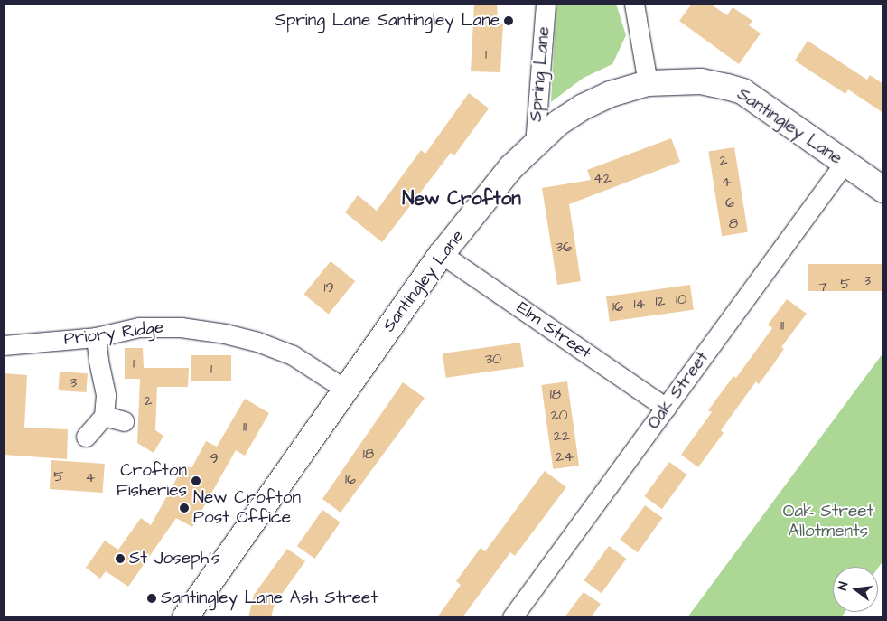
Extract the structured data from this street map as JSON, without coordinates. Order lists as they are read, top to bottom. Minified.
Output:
{"streets":{"street":["Spring Lane","Santingley Lane","Elm Street","Priory Ridge","Oak Street"]},"crossings":[["Spring Lane","Santingley Lane"],["Santingley Lane","Elm Street"],["Santingley Lane","Priory Ridge"],["Santingley Lane","Oak Street"],["Elm Street","Oak Street"]],"districts":["New Crofton"],"parks":["Oak Street Allotments"],"places":["Spring Lane Santingley Lane","Crofton Fisheries","New Crofton Post Office","St Joseph's","Santingley Lane Ash Street"],"house_numbers":["1","2","42","4","6","8","36","3","5","7","19","10","12","14","16","11","30","1","1","3","18","2","20","11","22","18","24","9","5","4","16"],"north":"left"}
